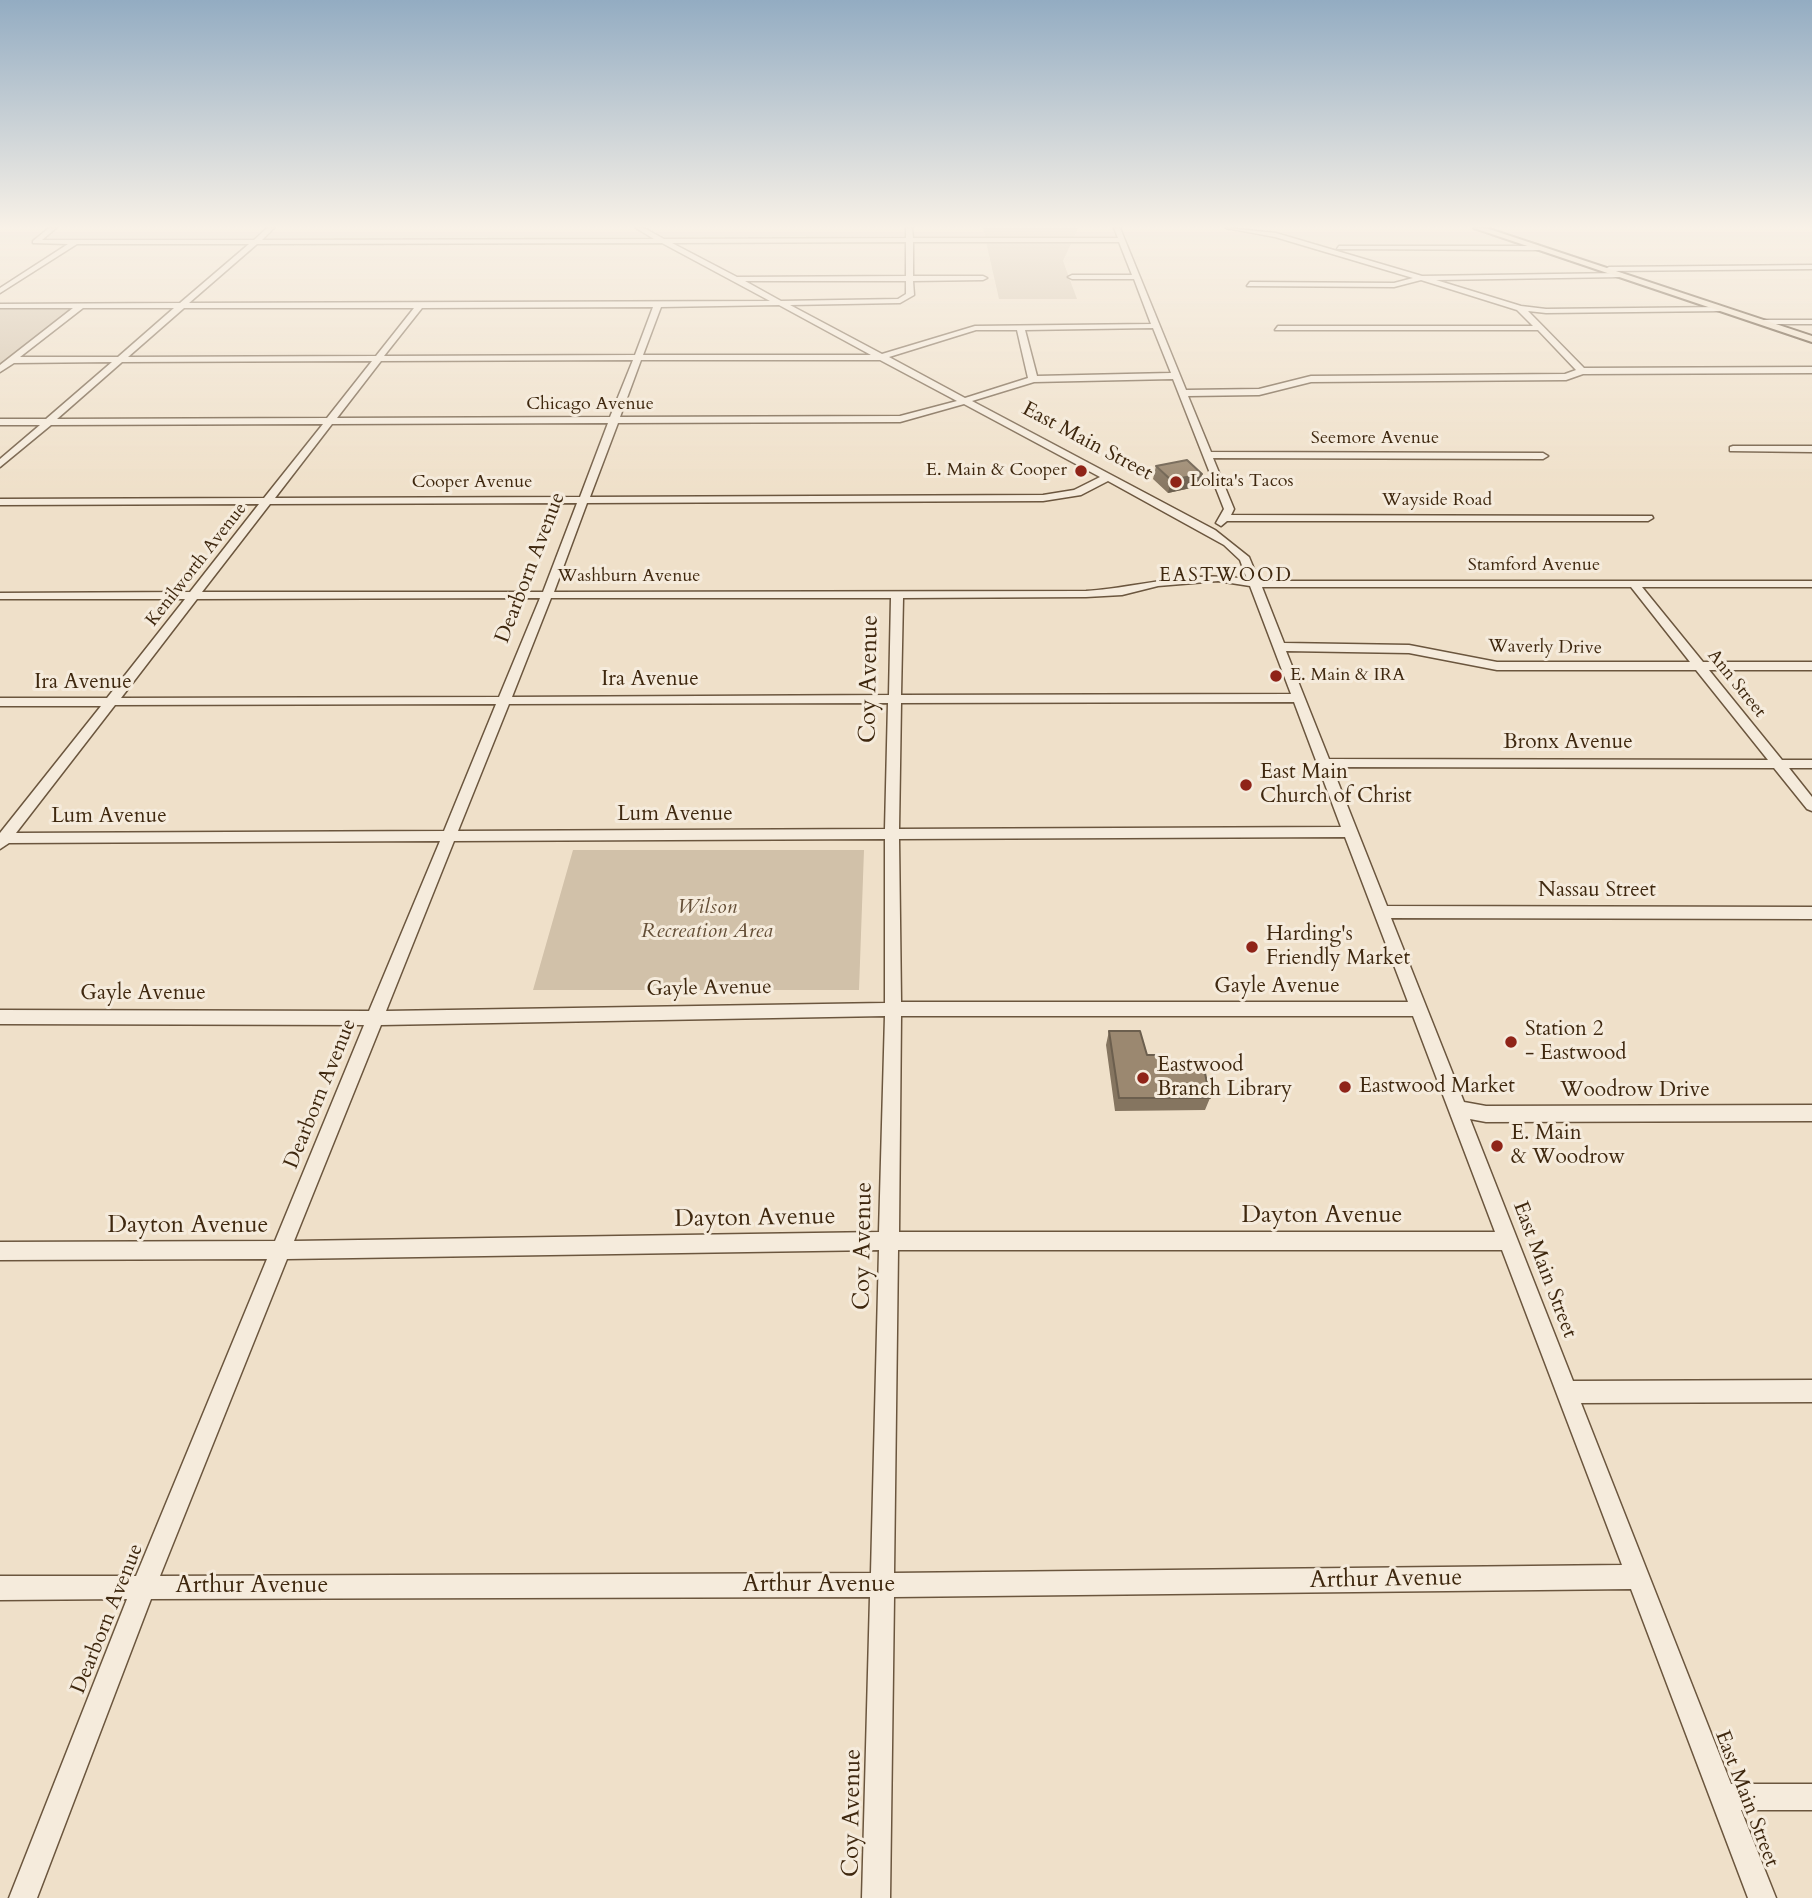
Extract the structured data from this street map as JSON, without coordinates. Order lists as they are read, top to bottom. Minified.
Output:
{"streets":{"street":["Chicago Avenue","Seemore Avenue","East Main Street","Cooper Avenue","Wayside Road","Kenilworth Avenue","Stamford Avenue","Dearborn Avenue","Washburn Avenue","Waverly Drive","Coy Avenue","Ira Avenue","Ann Street","Bronx Avenue","Lum Avenue","Nassau Street","Gayle Avenue","Woodrow Drive","Dayton Avenue","Arthur Avenue"]},"crossings":[["Chicago Avenue","East Main Street"],["Chicago Avenue","Kenilworth Avenue"],["Chicago Avenue","Dearborn Avenue"],["East Main Street","Cooper Avenue"],["East Main Street","Stamford Avenue"],["East Main Street","Washburn Avenue"],["East Main Street","Waverly Drive"],["East Main Street","Ira Avenue"],["East Main Street","Bronx Avenue"],["East Main Street","Lum Avenue"],["East Main Street","Nassau Street"],["East Main Street","Gayle Avenue"],["East Main Street","Woodrow Drive"],["East Main Street","Dayton Avenue"],["East Main Street","Arthur Avenue"],["Cooper Avenue","Kenilworth Avenue"],["Cooper Avenue","Dearborn Avenue"],["Kenilworth Avenue","Washburn Avenue"],["Kenilworth Avenue","Ira Avenue"],["Kenilworth Avenue","Lum Avenue"],["Stamford Avenue","Washburn Avenue"],["Stamford Avenue","Ann Street"],["Dearborn Avenue","Washburn Avenue"],["Dearborn Avenue","Ira Avenue"],["Dearborn Avenue","Lum Avenue"],["Dearborn Avenue","Gayle Avenue"],["Dearborn Avenue","Dayton Avenue"],["Dearborn Avenue","Arthur Avenue"],["Washburn Avenue","Coy Avenue"],["Waverly Drive","Ann Street"],["Coy Avenue","Ira Avenue"],["Coy Avenue","Lum Avenue"],["Coy Avenue","Gayle Avenue"],["Coy Avenue","Dayton Avenue"],["Coy Avenue","Arthur Avenue"],["Ann Street","Bronx Avenue"]],"districts":["EASTWOOD"],"parks":["Wilson Recreation Area"],"places":["E. Main & Cooper","Lolita's Tacos","E. Main & IRA","East Main Church of Christ","Harding's Friendly Market","Station 2 - Eastwood","Eastwood Branch Library","Eastwood Market","E. Main & Woodrow"]}
